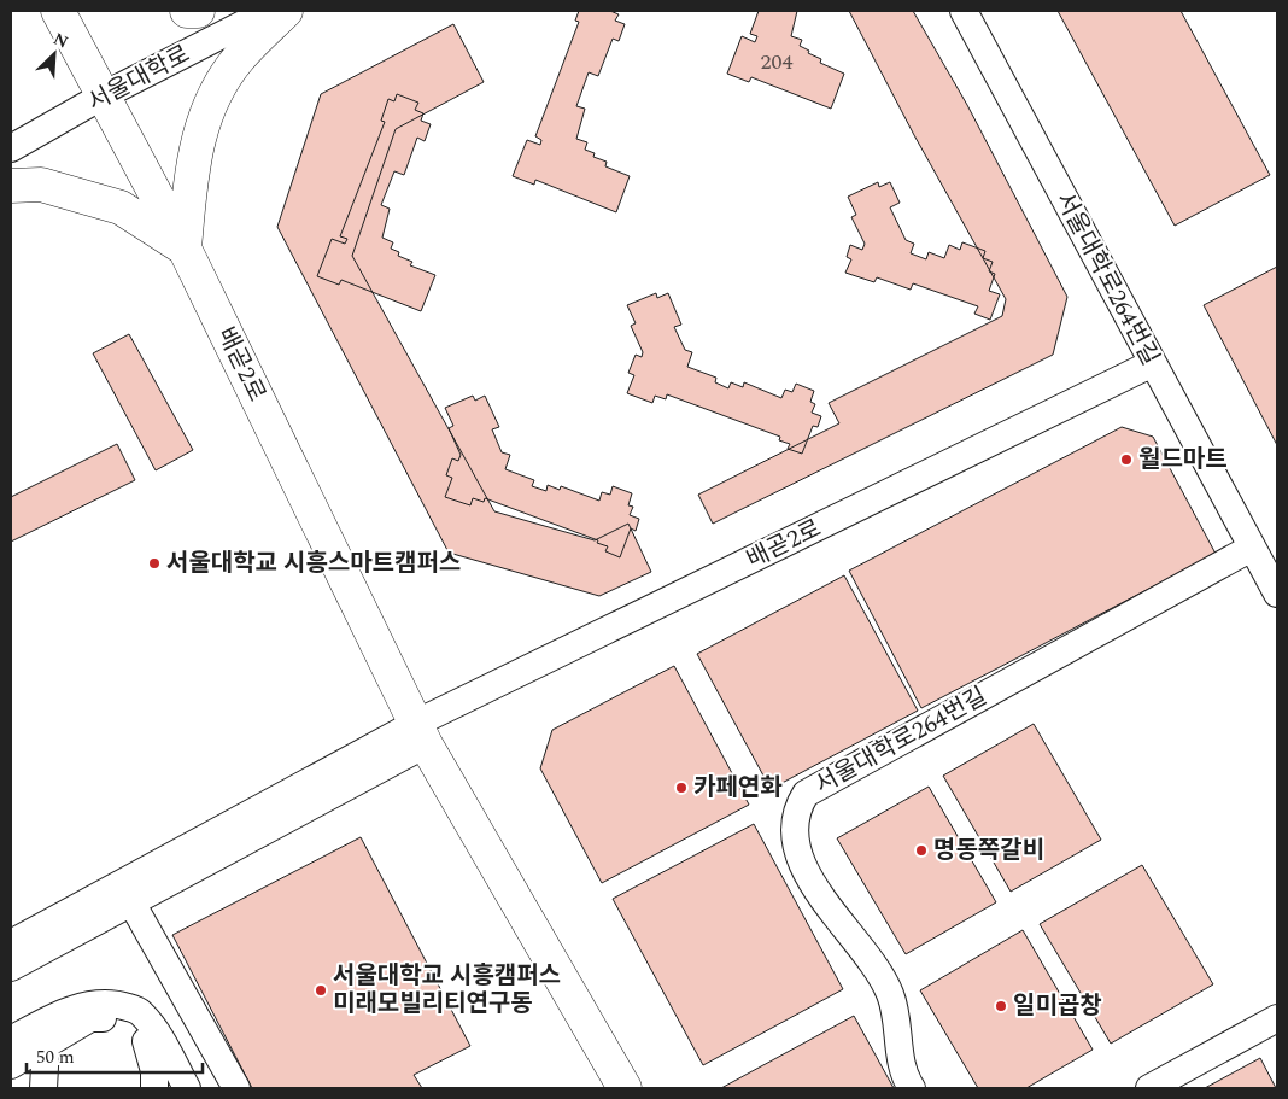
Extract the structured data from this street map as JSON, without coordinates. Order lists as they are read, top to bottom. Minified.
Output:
{"streets":{"main road":["배곧2로"],"street":["서울대학로","서울대학로264번길"]},"crossings":[["서울대학로","배곧2로"],["서울대학로264번길","배곧2로"]],"places":["월드마트","서울대학교 시흥스마트캠퍼스","카페연화","명동쪽갈비","서울대학교 시흥캠퍼스 미래모빌리티연구동","일미곱창"],"house_numbers":["204"],"scale_bar":"50 m","north":"top right"}
